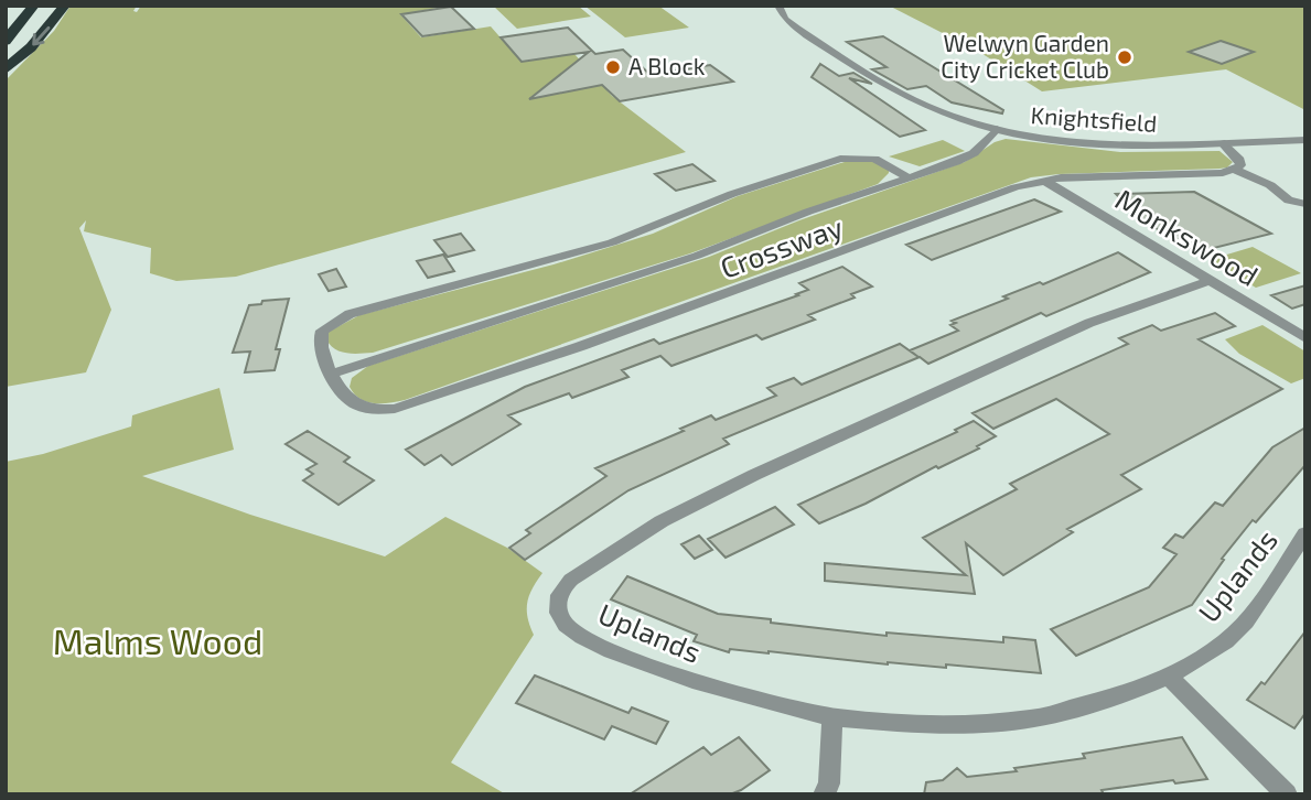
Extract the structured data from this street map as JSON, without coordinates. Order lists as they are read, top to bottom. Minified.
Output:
{"streets":{"street":["Knightsfield","Monkswood","Crossway","Uplands"]},"crossings":[["Knightsfield","Crossway"],["Monkswood","Crossway"],["Monkswood","Uplands"]],"parks":["Malms Wood"],"places":["Welwyn Garden City Cricket Club","A Block"]}
